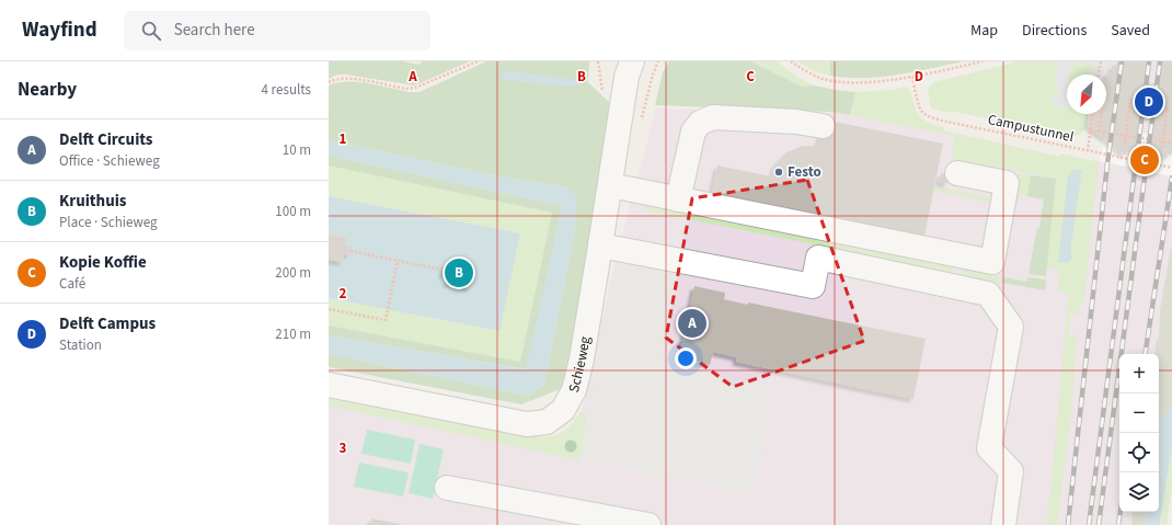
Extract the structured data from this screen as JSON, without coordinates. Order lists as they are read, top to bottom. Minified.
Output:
{"streets":{"street":["Schieweg"],"path":["Campustunnel"]},"places":["Festo"],"north":"bottom left","page":{"header":"Wayfind","search":"Search here","nav":["Map","Directions","Saved"],"heading":["Nearby","4 results"],"pins":["D","C","B","A"],"list":[{"mark":"A","name":"Delft Circuits","note":"Office · Schieweg","value":"10 m"},{"mark":"B","name":"Kruithuis","note":"Place · Schieweg","value":"100 m"},{"mark":"C","name":"Kopie Koffie","note":"Café","value":"200 m"},{"mark":"D","name":"Delft Campus","note":"Station","value":"210 m"}],"map_buttons":["+","−"]},"grid":{"columns":["A","B","C","D"],"rows":["1","2","3"]}}
